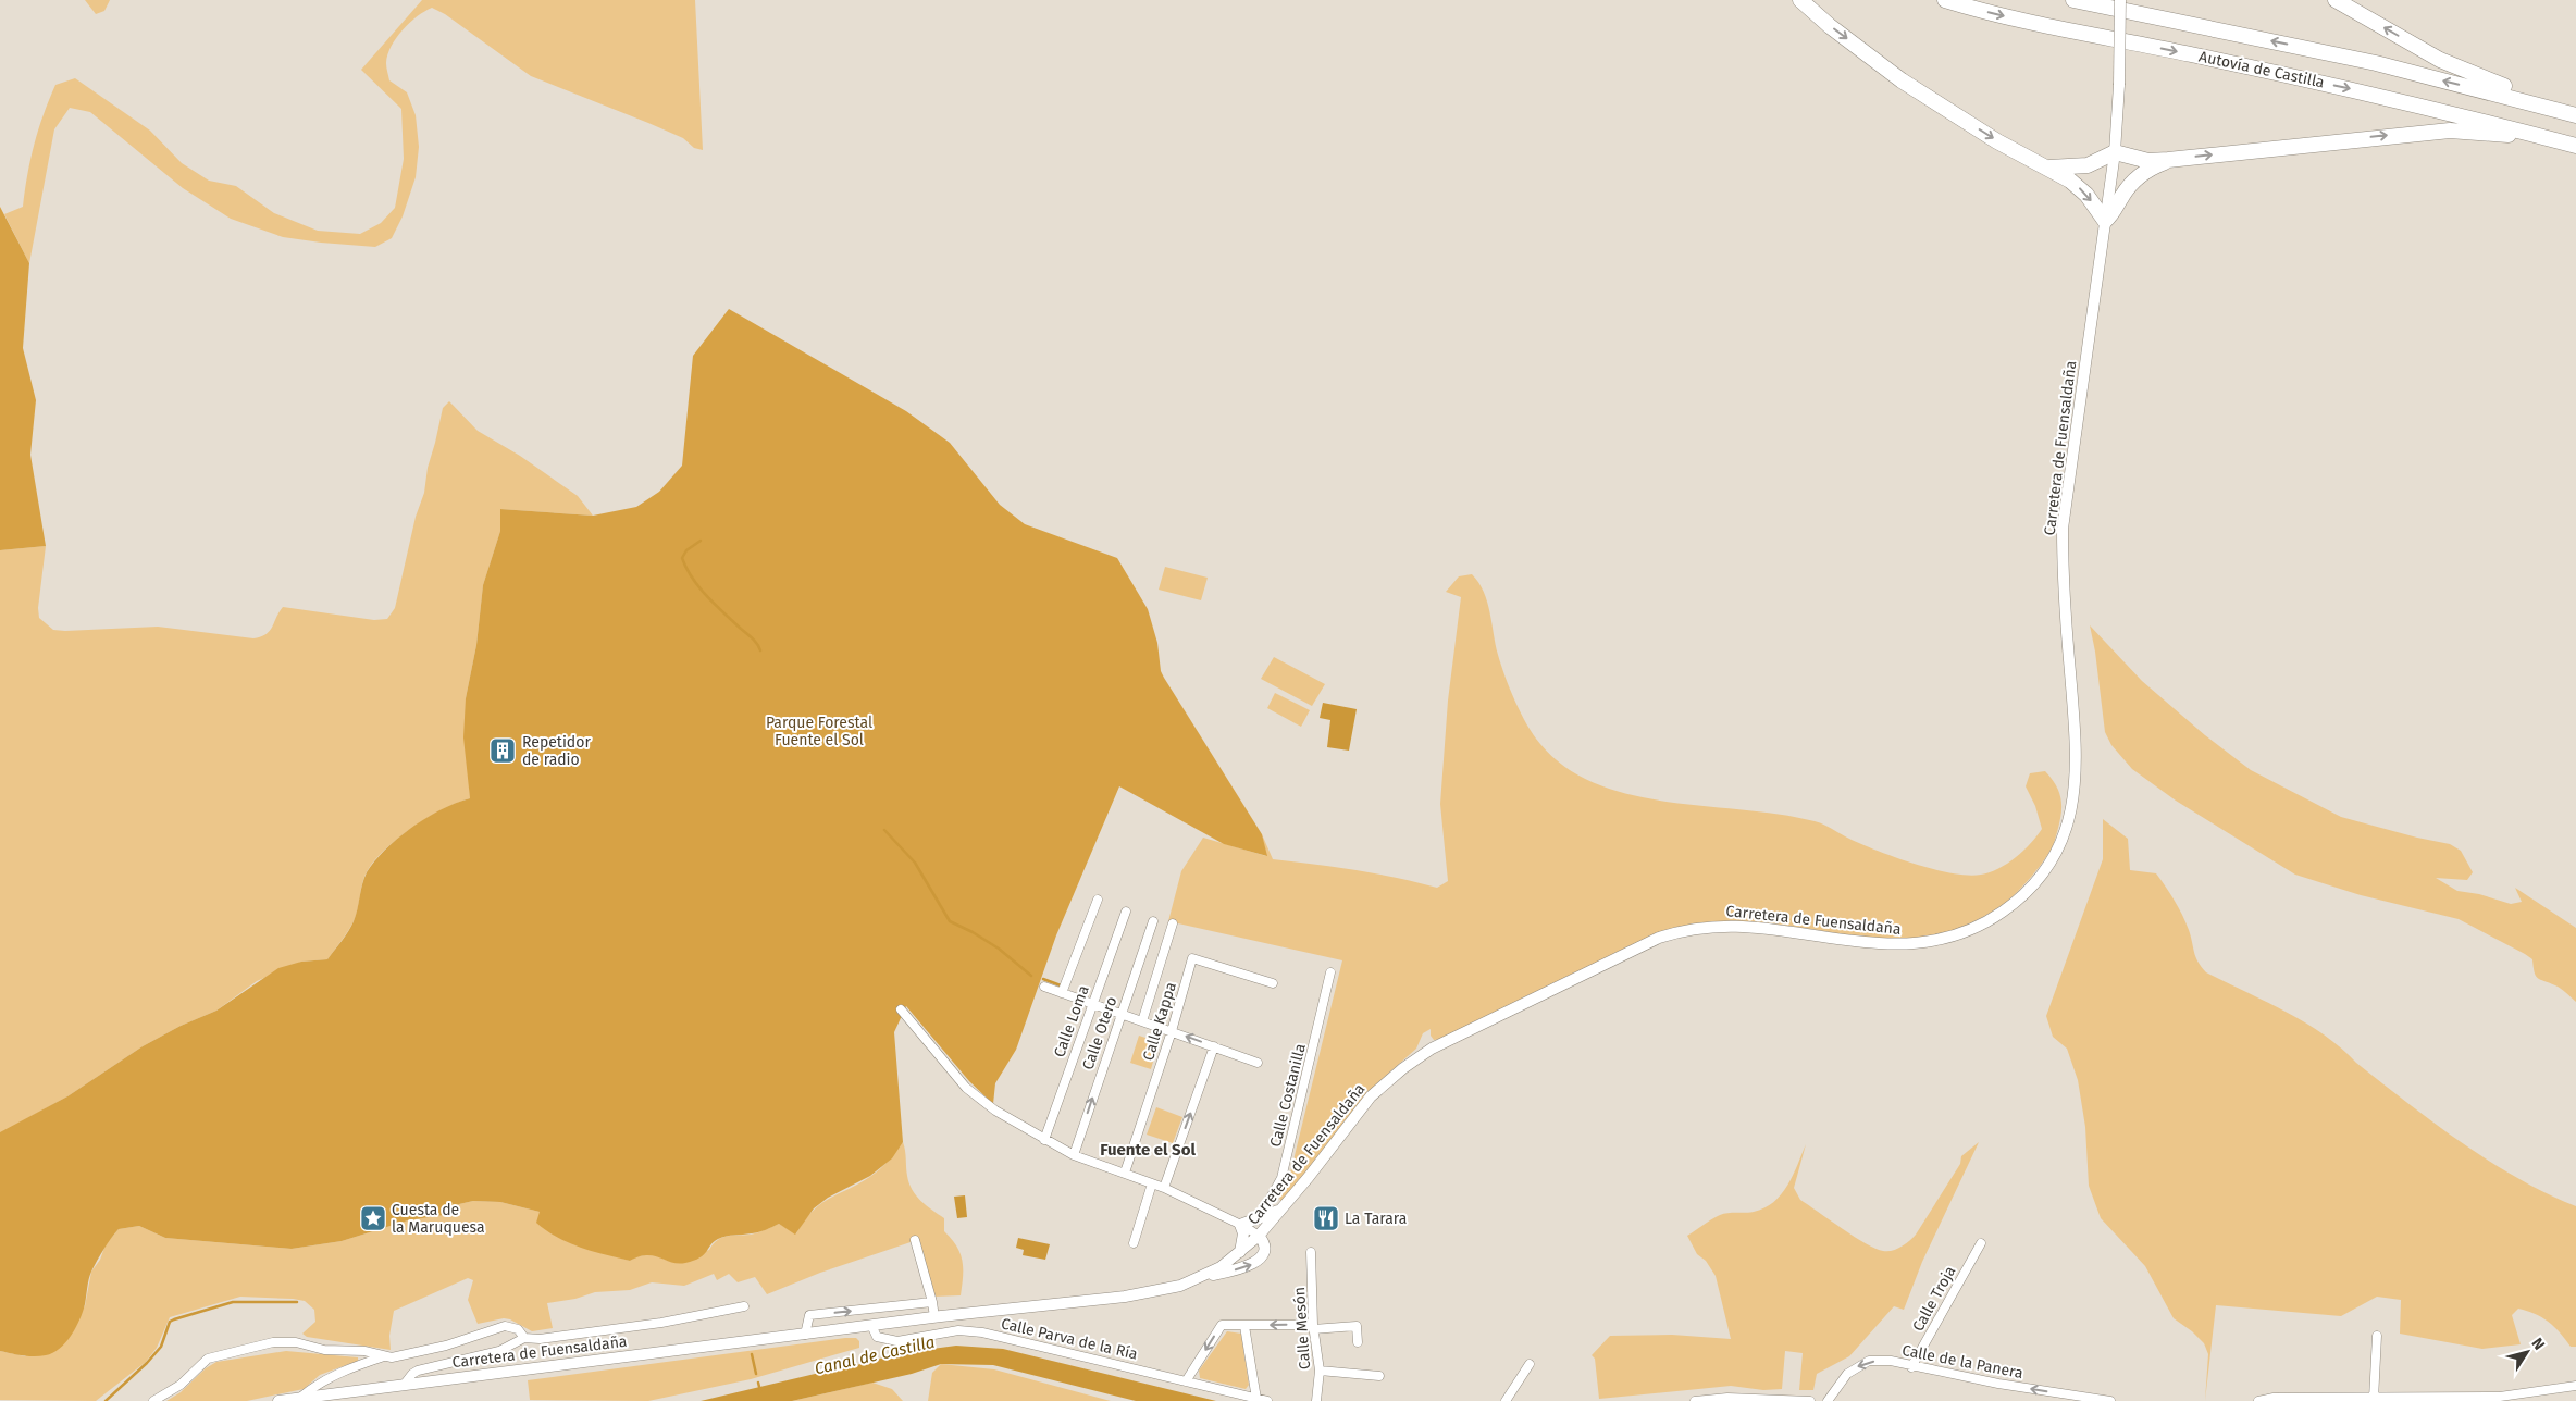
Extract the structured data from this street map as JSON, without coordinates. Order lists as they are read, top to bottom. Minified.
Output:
{"streets":{"highway":["Autovía de Castilla"],"main road":["Carretera de Fuensaldaña"],"street":["Calle Loma","Calle Kappa","Calle Otero","Calle Costanilla","Calle Troja","Calle Mesón","Calle Parva de la Ría","Calle de la Panera"]},"crossings":[["Carretera de Fuensaldaña","Calle Parva de la Ría"],["Calle Troja","Calle de la Panera"]],"one_way":["Calle Otero","Calle de la Panera"],"districts":["Fuente el Sol"],"water":["Canal de Castilla"],"parks":["Parque Forestal Fuente el Sol"],"places":{"building":["Repetidor de radio"],"place":["Cuesta de la Maruquesa"],"restaurant":["La Tarara"]},"north":"top right"}
